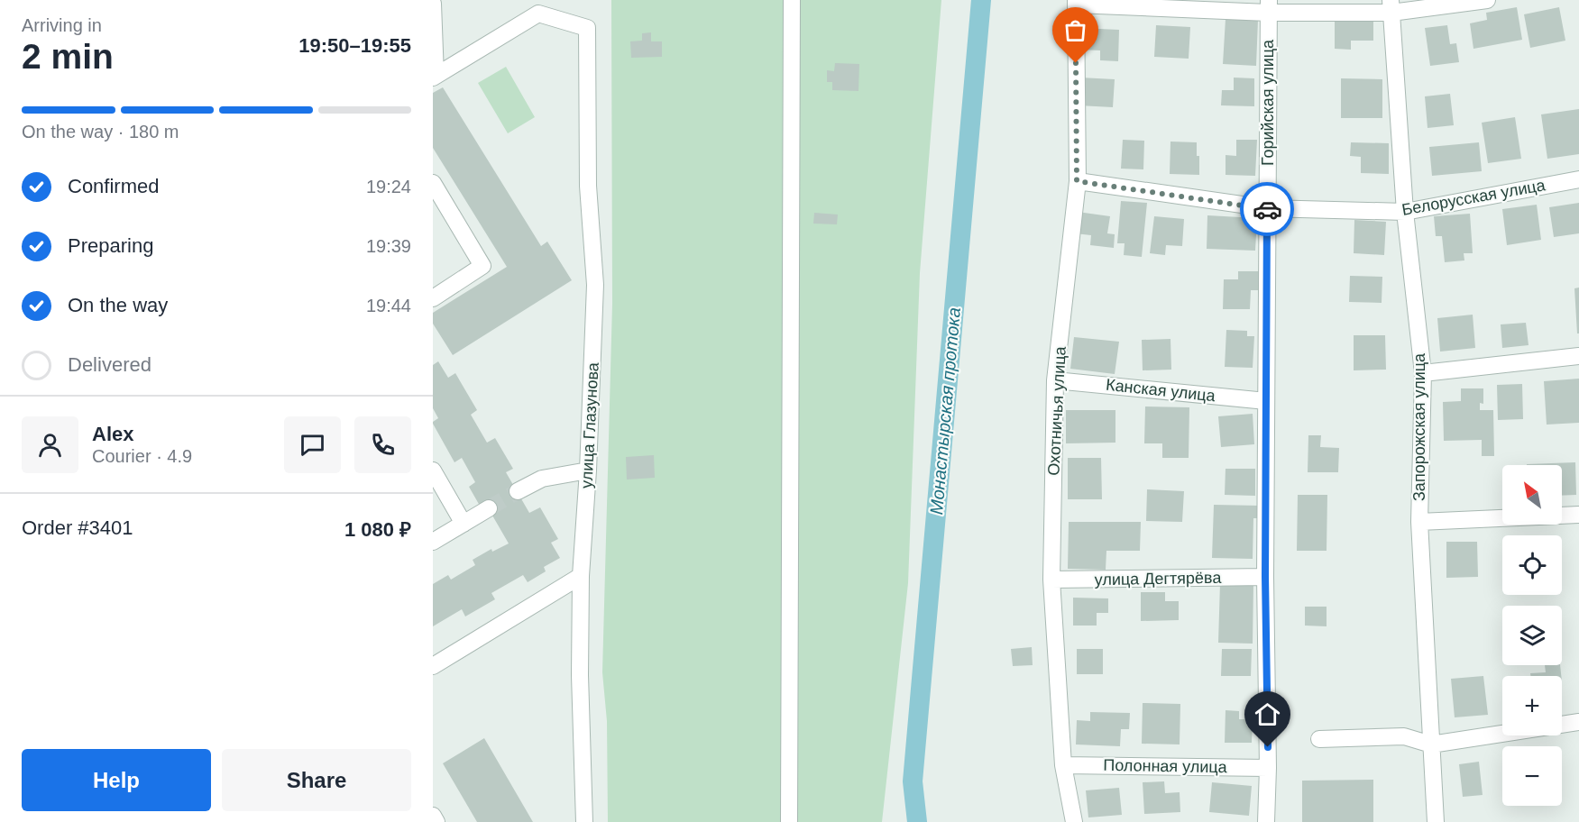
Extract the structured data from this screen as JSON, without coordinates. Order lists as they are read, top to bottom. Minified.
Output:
{"streets":{"street":["Горийская улица","Белорусская улица","Канская улица","Охотничья улица","улица Глазунова","Запорожская улица","улица Дегтярёва","Полонная улица"]},"crossings":[["Горийская улица","Белорусская улица"],["Горийская улица","Канская улица"],["Горийская улица","улица Дегтярёва"],["Горийская улица","Полонная улица"],["Белорусская улица","Охотничья улица"],["Белорусская улица","Запорожская улица"],["Канская улица","Охотничья улица"],["Охотничья улица","улица Дегтярёва"],["Охотничья улица","Полонная улица"]],"water":["Монастырская протока"],"north":"top left","page":{"heading":["2 min","Arriving in","19:50–19:55"],"panel":["Alex","Courier · 4.9","Order #3401","1 080 ₽"],"bar":"On the way · 180 m","list":[["Confirmed","19:24"],["Preparing","19:39"],["On the way","19:44"],"Delivered"],"map_buttons":["+","−"],"buttons":["Help","Share"]}}
